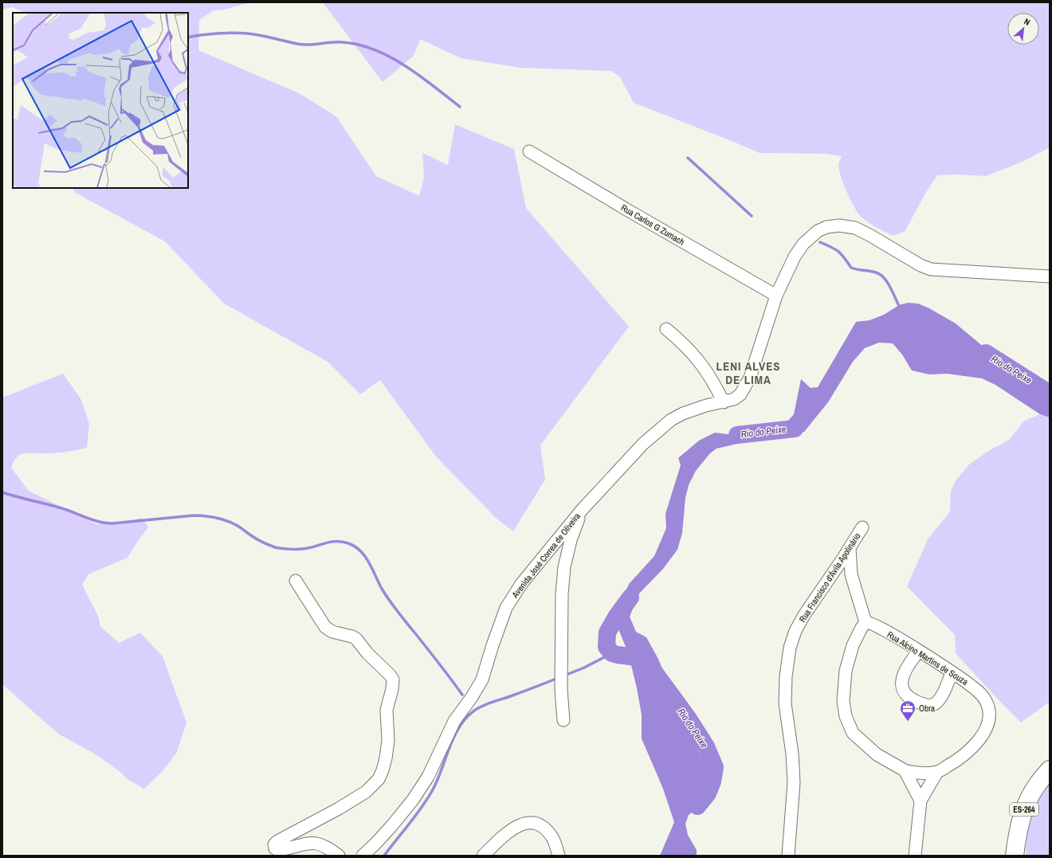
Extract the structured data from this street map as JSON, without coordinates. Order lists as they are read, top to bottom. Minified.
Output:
{"streets":{"main road":["ES-264"],"street":["Rua Carlos G Zumach","Avenida José Correa de Oliveira","Rua Francisco d'Ávila Apolinário","Rua Alcino Martins de Souza"]},"crossings":[["Rua Carlos G Zumach","Avenida José Correa de Oliveira"]],"districts":["LENI ALVES DE LIMA"],"water":["Rio do Peixe"],"places":{"office":["Obra"]},"north":"top right"}
